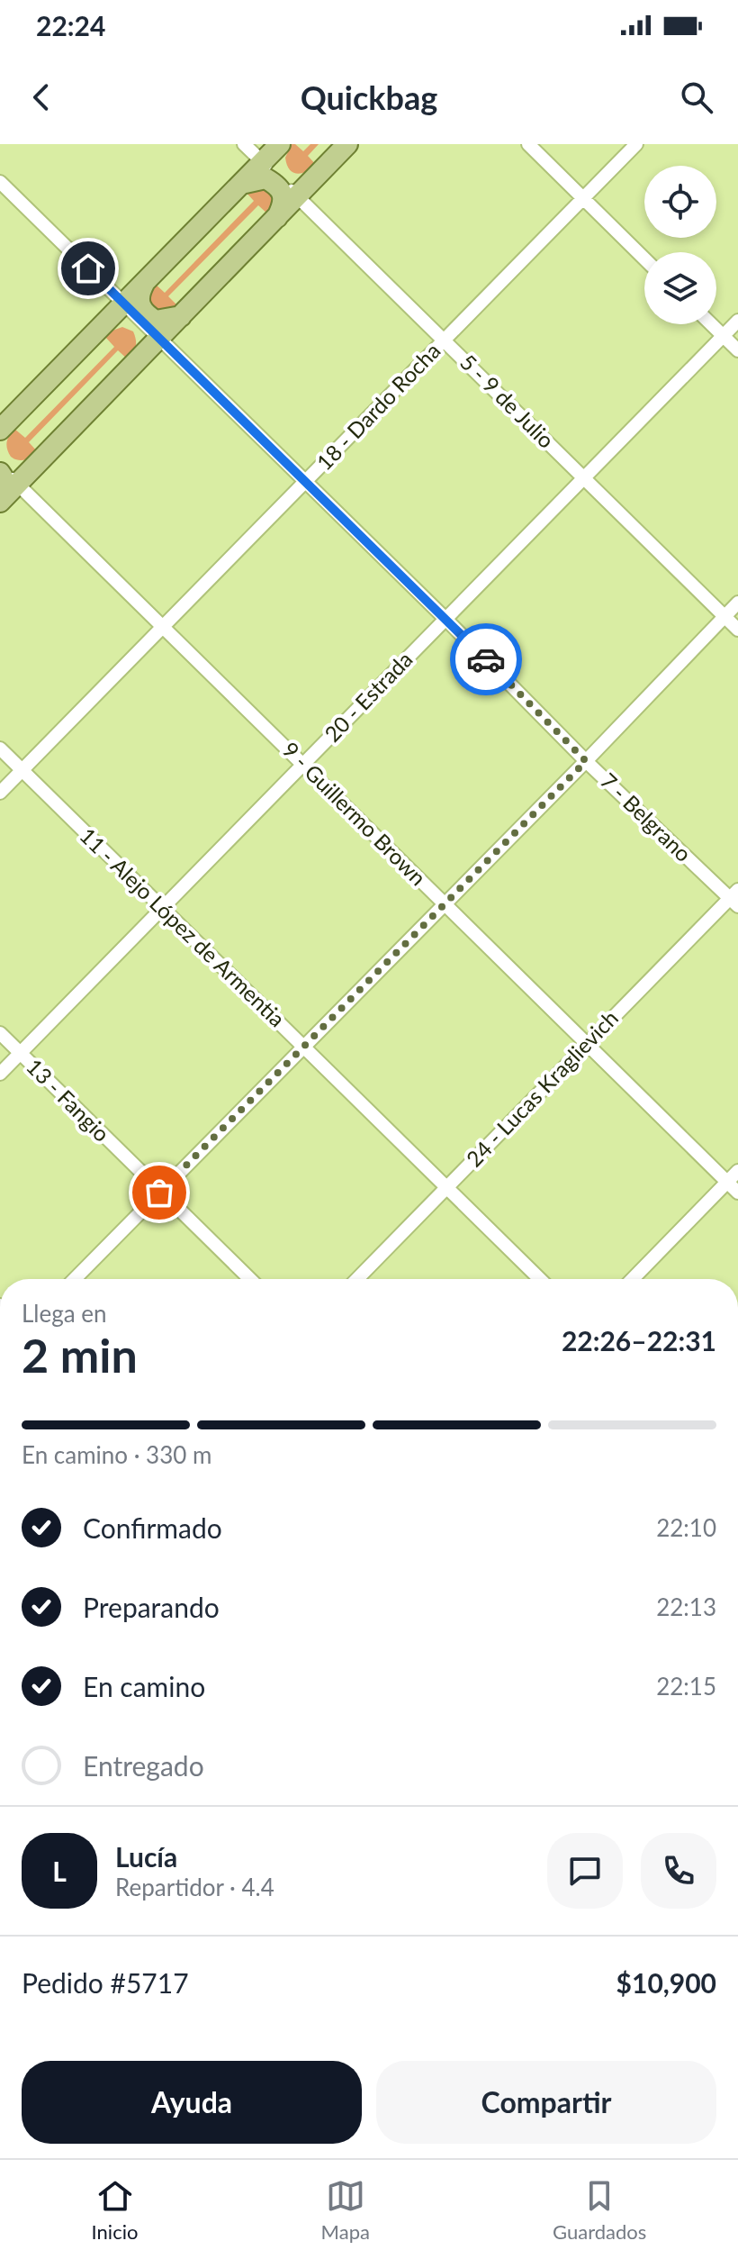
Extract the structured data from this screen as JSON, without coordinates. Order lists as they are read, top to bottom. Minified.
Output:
{"streets":{"street":["5 - 9 de Julio","18 - Dardo Rocha","20 - Estrada","9 - Guillermo Brown","7 - Belgrano","11 - Alejo López de Armentia","24 - Lucas Kraglievich","13 - Fangio"]},"crossings":[["5 - 9 de Julio","18 - Dardo Rocha"],["5 - 9 de Julio","20 - Estrada"],["18 - Dardo Rocha","9 - Guillermo Brown"],["18 - Dardo Rocha","7 - Belgrano"],["18 - Dardo Rocha","11 - Alejo López de Armentia"],["20 - Estrada","9 - Guillermo Brown"],["20 - Estrada","7 - Belgrano"],["20 - Estrada","11 - Alejo López de Armentia"],["20 - Estrada","13 - Fangio"],["9 - Guillermo Brown","24 - Lucas Kraglievich"],["7 - Belgrano","24 - Lucas Kraglievich"],["11 - Alejo López de Armentia","24 - Lucas Kraglievich"]],"page":{"status":"22:24","header":"Quickbag","heading":["2 min","Llega en","22:26–22:31"],"panel":["Lucía","Repartidor · 4.4","Pedido #5717","$10,900"],"bar":"En camino · 330 m","list":[["Confirmado","22:10"],["Preparando","22:13"],["En camino","22:15"],"Entregado"],"round":"L","buttons":["Ayuda","Compartir"],"tabs":["Inicio","Mapa","Guardados"]}}
